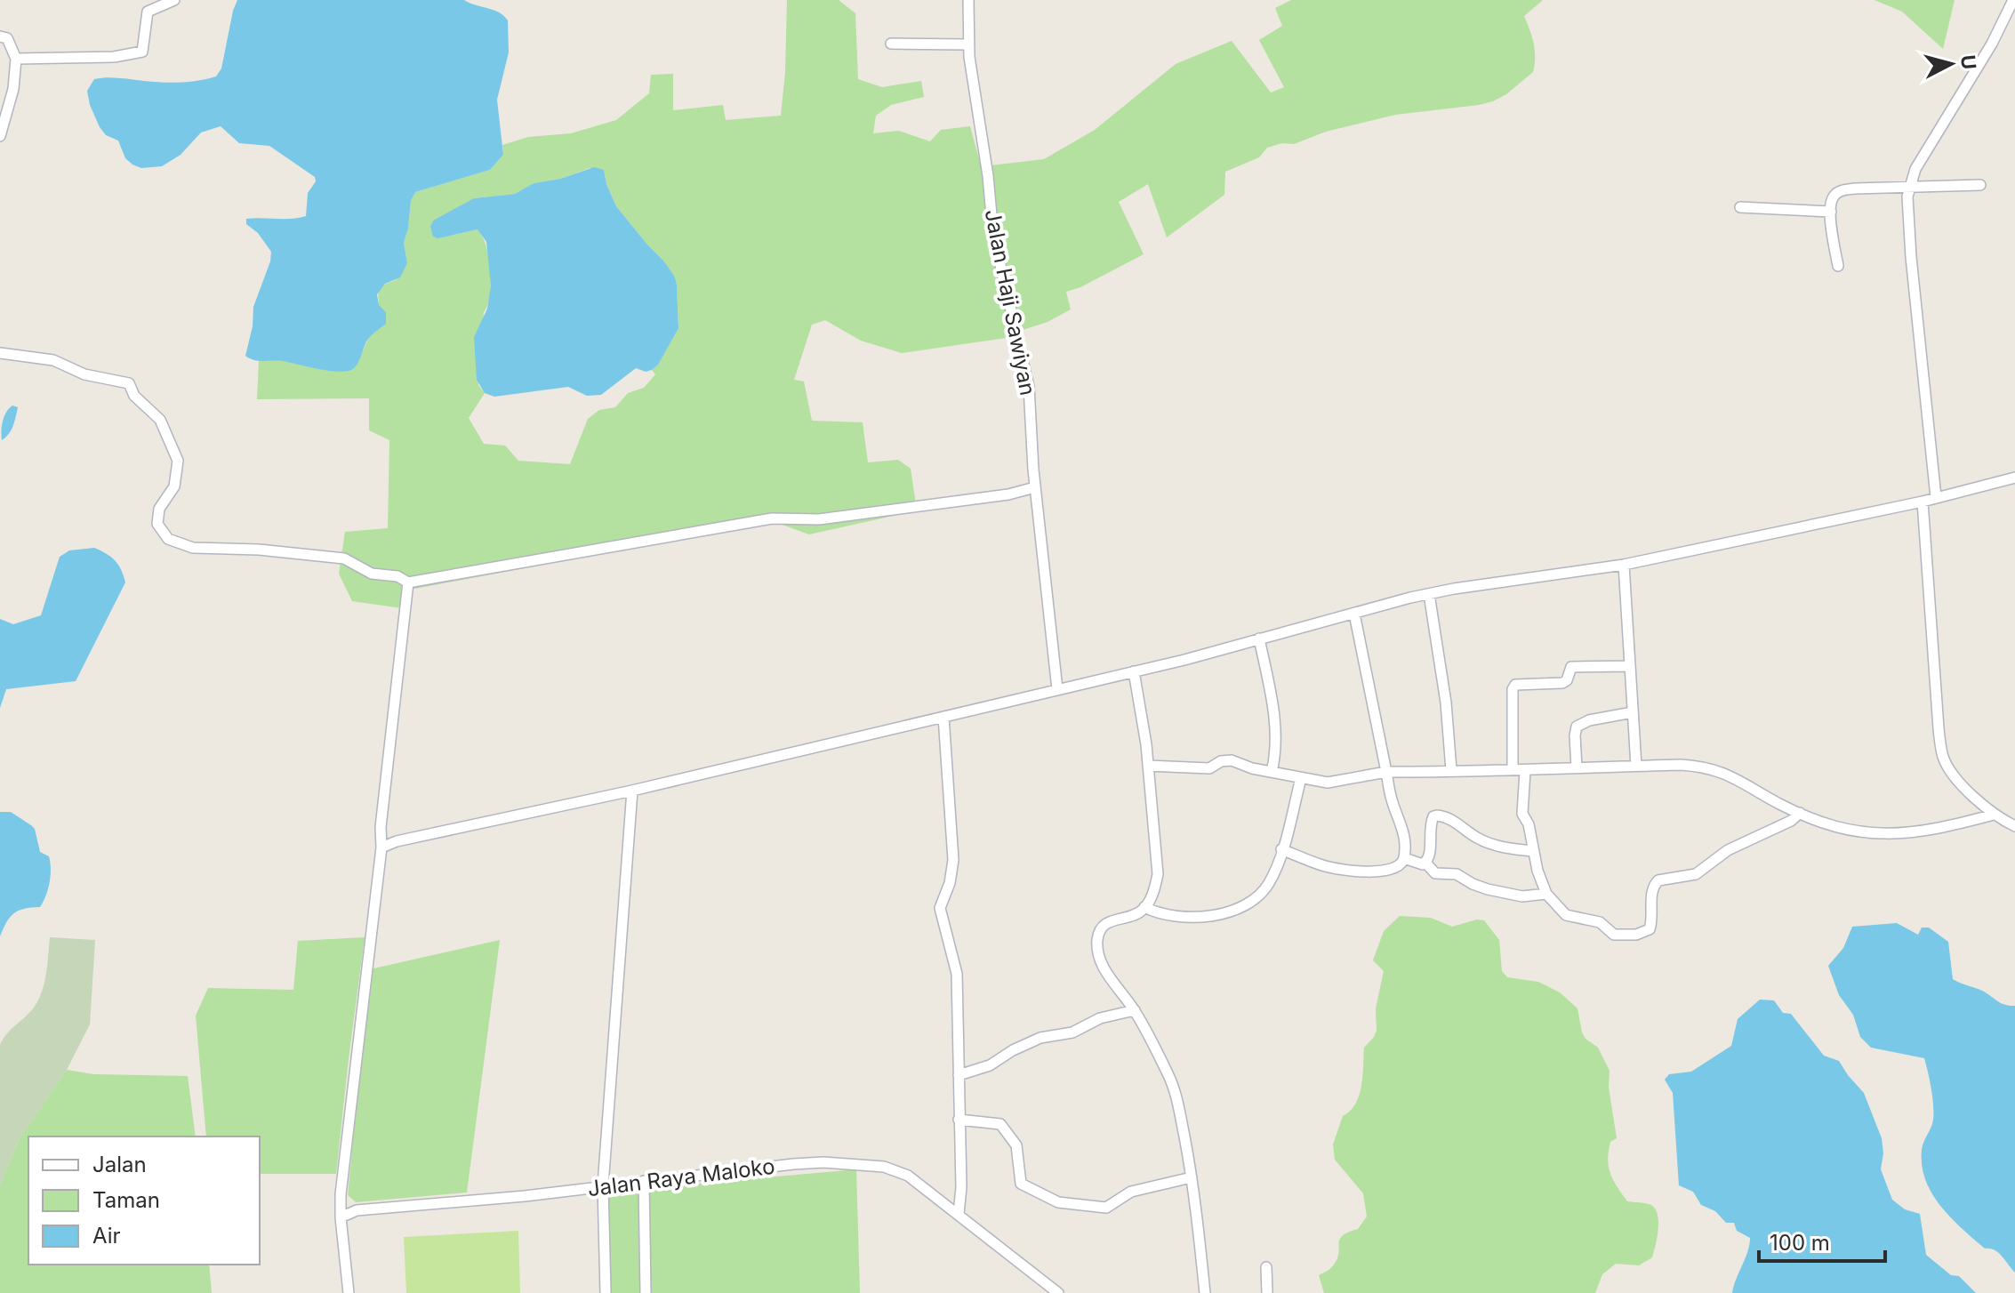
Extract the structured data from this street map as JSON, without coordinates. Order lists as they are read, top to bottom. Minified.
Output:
{"streets":{"street":["Jalan Haji Sawiyan","Jalan Raya Maloko"]},"legend":["Jalan","Taman","Air"],"scale_bar":"100 m","north":"right"}
